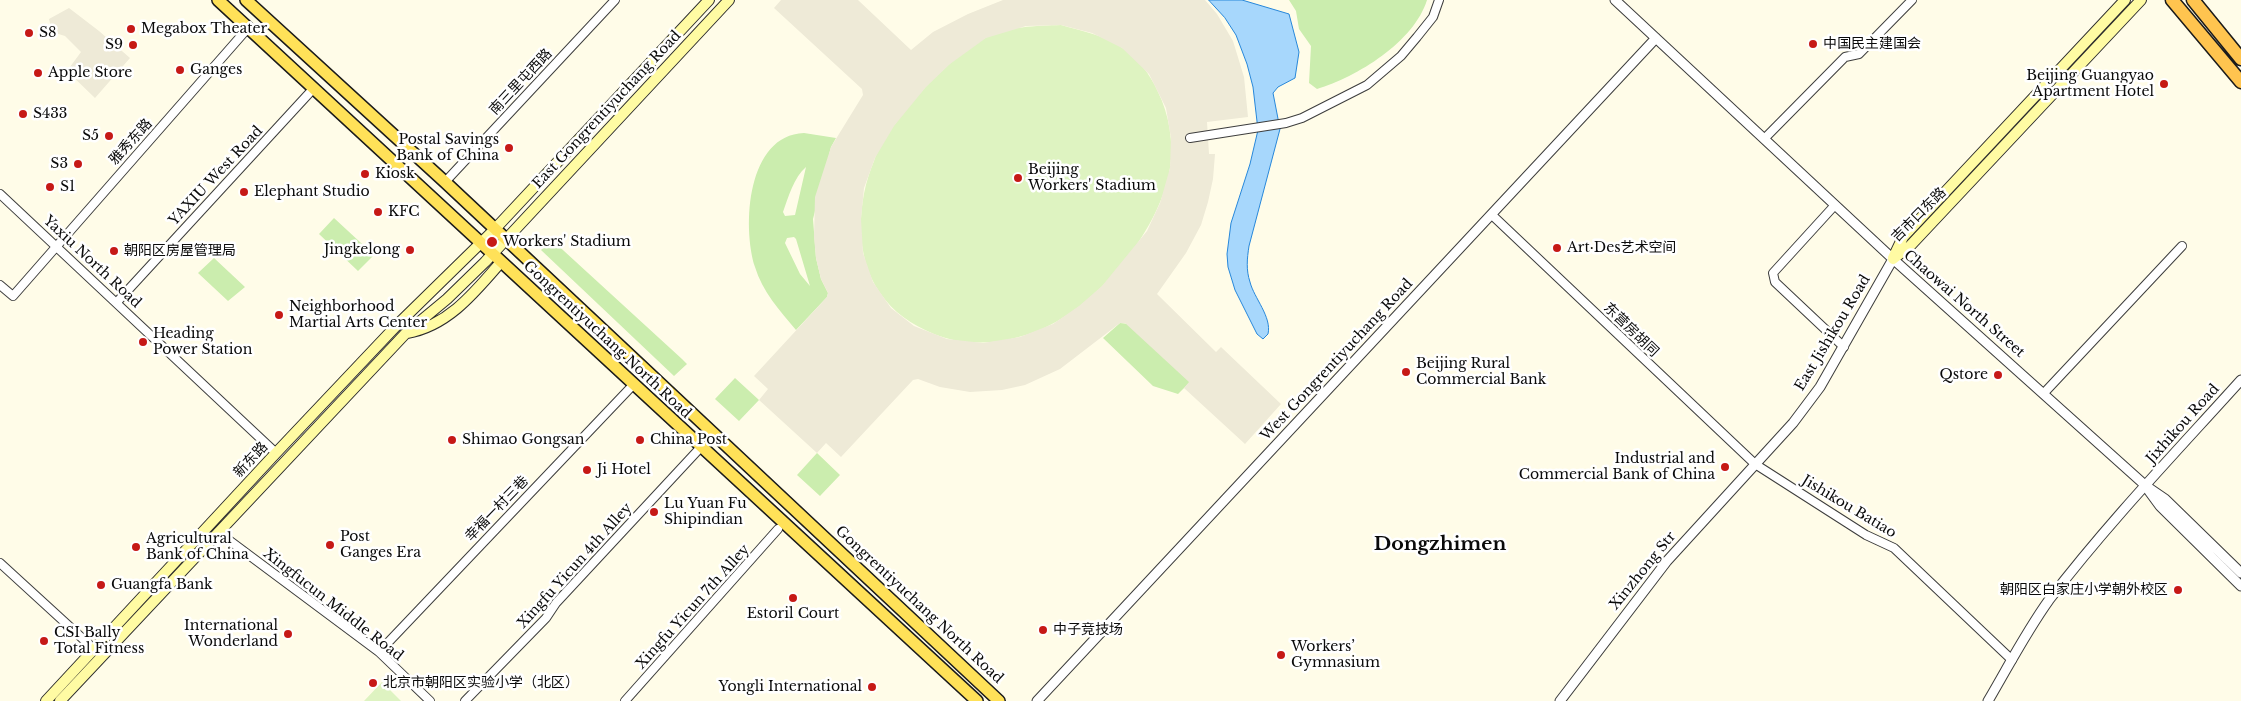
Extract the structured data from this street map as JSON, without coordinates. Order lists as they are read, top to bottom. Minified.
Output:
{"streets":{"main road":["East Gongrentiyuchang Road","吉市口东路","Gongrentiyuchang North Road","新东路"],"street":["南三里屯西路","雅秀东路","YAXIU West Road","Yaxiu North Road","Chaowai North Street","东营房胡同","East Jishikou Road","West Gongrentiyuchang Road","Jixhikou Road","Jishikou Batiao","幸福一村三巷","Xingfu Yicun 4th Alley","Xinzhong Str","Xingfucun Middle Road","Xingfu Yicun 7th Alley"]},"crossings":[["南三里屯西路","Gongrentiyuchang North Road"],["East Gongrentiyuchang Road","Gongrentiyuchang North Road"],["East Gongrentiyuchang Road","新东路"],["雅秀东路","Yaxiu North Road"],["雅秀东路","Gongrentiyuchang North Road"],["YAXIU West Road","Yaxiu North Road"],["YAXIU West Road","Gongrentiyuchang North Road"],["吉市口东路","Chaowai North Street"],["吉市口东路","East Jishikou Road"],["Yaxiu North Road","新东路"],["Chaowai North Street","East Jishikou Road"],["Chaowai North Street","West Gongrentiyuchang Road"],["Chaowai North Street","Jixhikou Road"],["东营房胡同","East Jishikou Road"],["东营房胡同","West Gongrentiyuchang Road"],["东营房胡同","Jishikou Batiao"],["东营房胡同","Xinzhong Str"],["East Jishikou Road","Jishikou Batiao"],["East Jishikou Road","Xinzhong Str"],["Gongrentiyuchang North Road","新东路"],["Gongrentiyuchang North Road","幸福一村三巷"],["Gongrentiyuchang North Road","Xingfu Yicun 4th Alley"],["Jixhikou Road","Jishikou Batiao"],["新东路","Xingfucun Middle Road"],["Jishikou Batiao","Xinzhong Str"],["幸福一村三巷","Xingfucun Middle Road"]],"districts":["Dongzhimen"],"places":["Megabox Theater","S8","中国民主建国会","S9","Ganges","Apple Store","Beijing Guangyao Apartment Hotel","S433","S5","Postal Savings Bank of China","S3","Kiosk","Beijing Workers' Stadium","S1","Elephant Studio","KFC","Workers' Stadium","Art·Des艺术空间","Jingkelong","朝阳区房屋管理局","Neighborhood Martial Arts Center","Heading Power Station","Beijing Rural Commercial Bank","Qstore","Shimao Gongsan","China Post","Industrial and Commercial Bank of China","Ji Hotel","Lu Yuan Fu Shipindian","Post Ganges Era","Agricultural Bank of China","Guangfa Bank","朝阳区白家庄小学朝外校区","Estoril Court","中子竞技场","International Wonderland","CSI Bally Total Fitness","Workers’ Gymnasium","北京市朝阳区实验小学（北区）","Yongli International"]}
